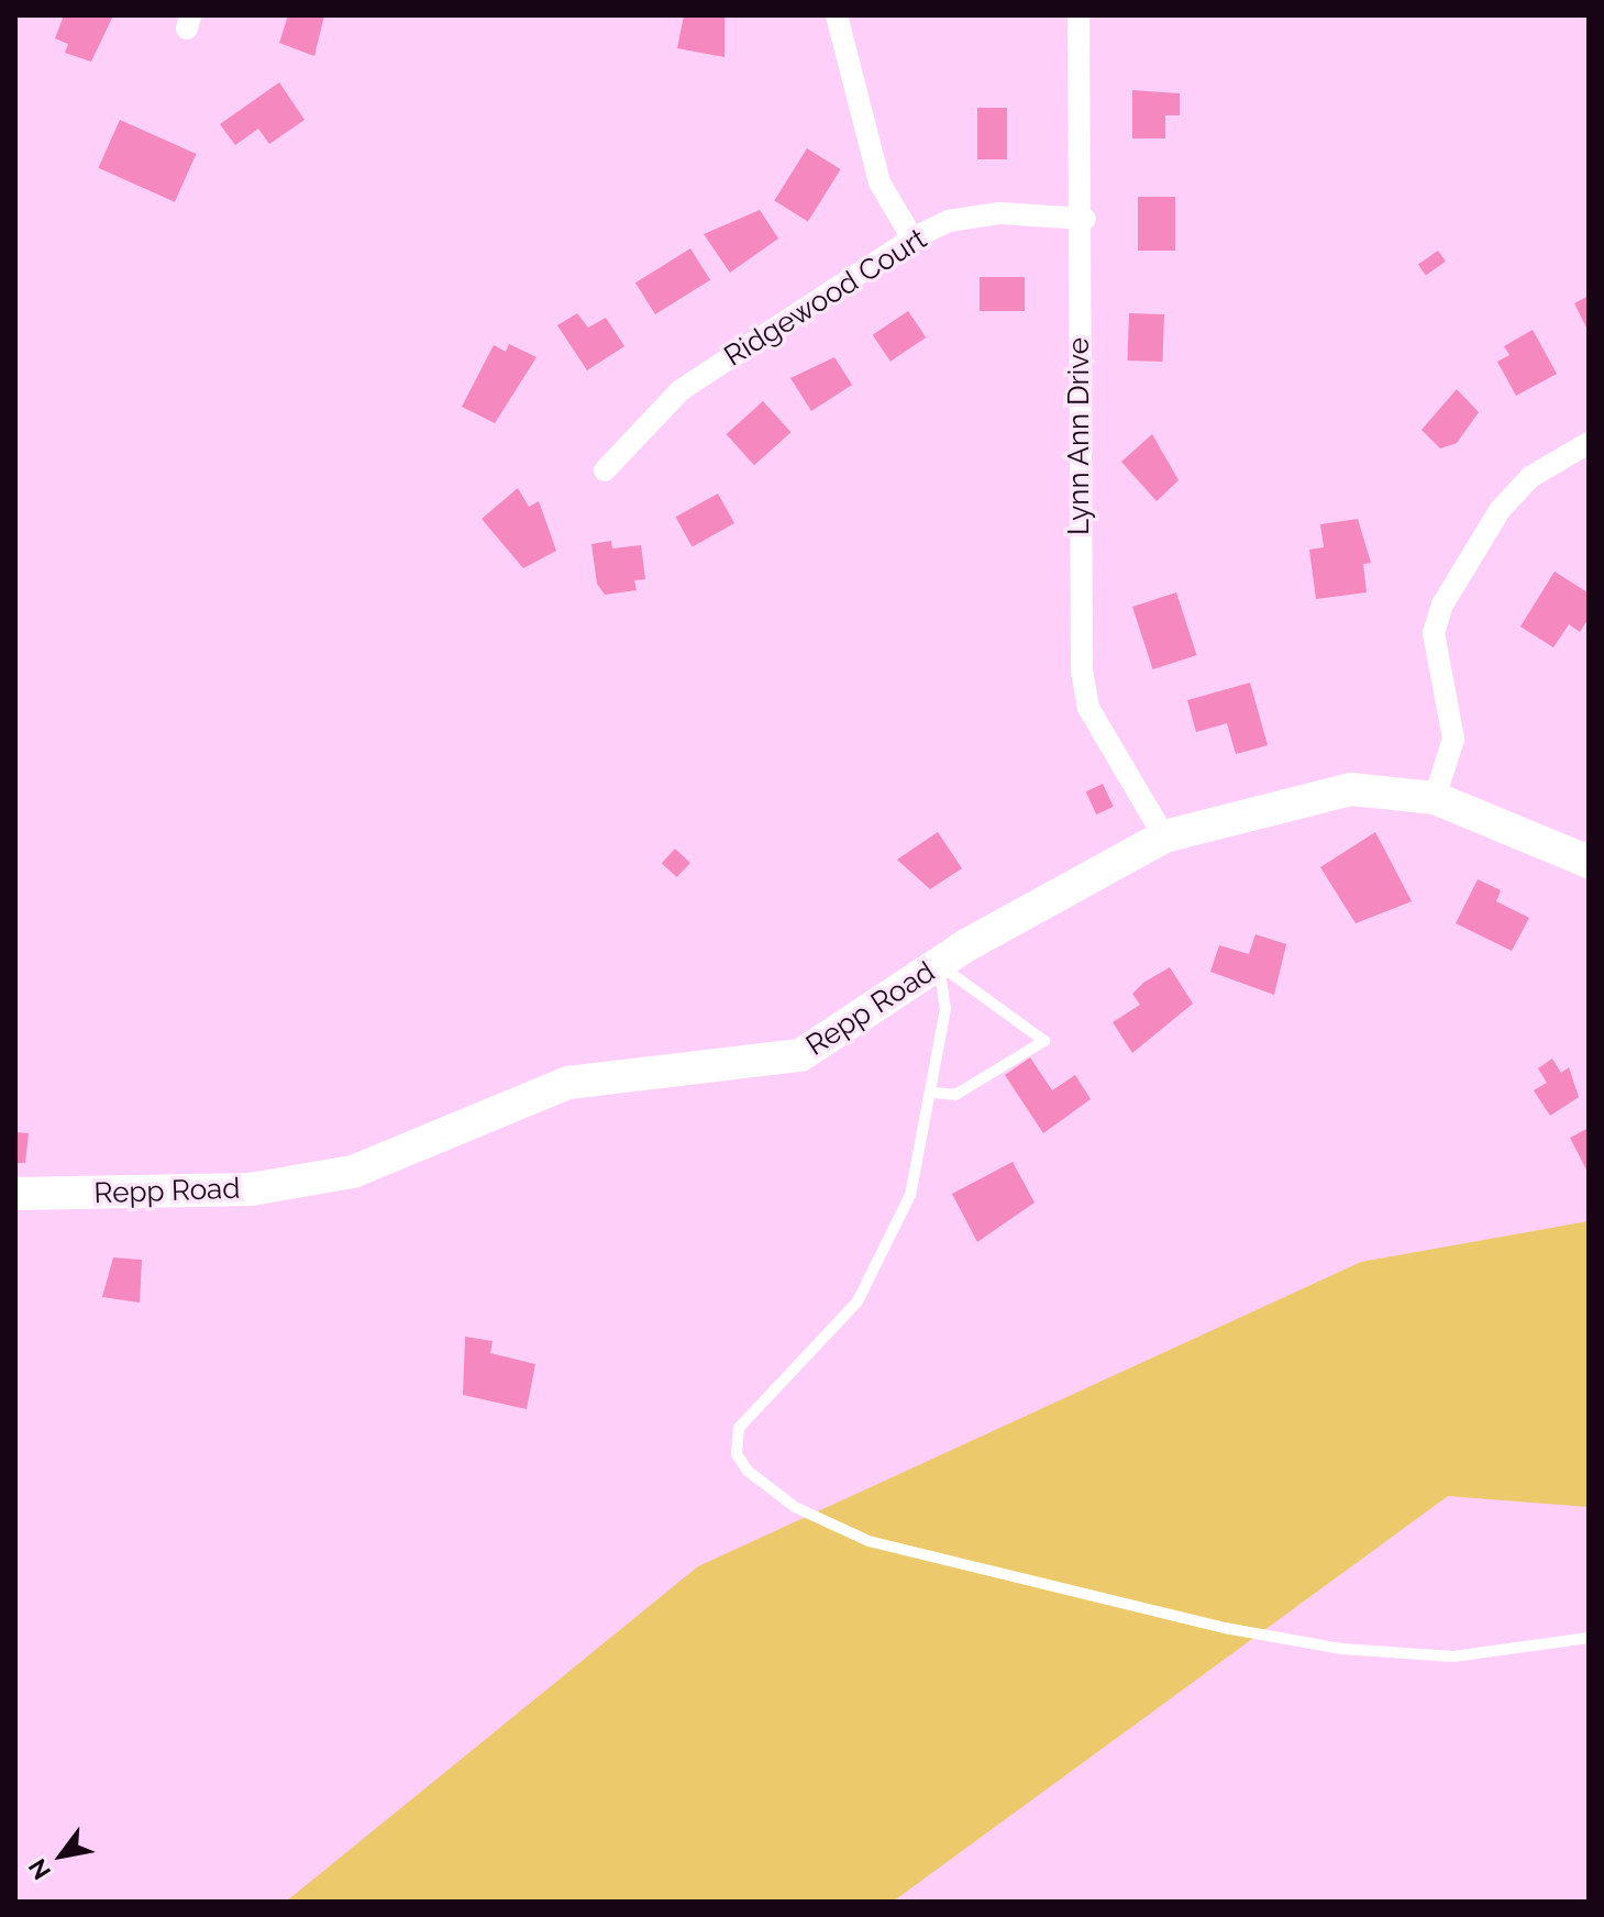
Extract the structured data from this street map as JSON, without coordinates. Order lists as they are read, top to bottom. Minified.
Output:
{"streets":{"street":["Ridgewood Court","Lynn Ann Drive","Repp Road"]},"crossings":[["Ridgewood Court","Lynn Ann Drive"],["Lynn Ann Drive","Repp Road"]],"north":"bottom left"}
